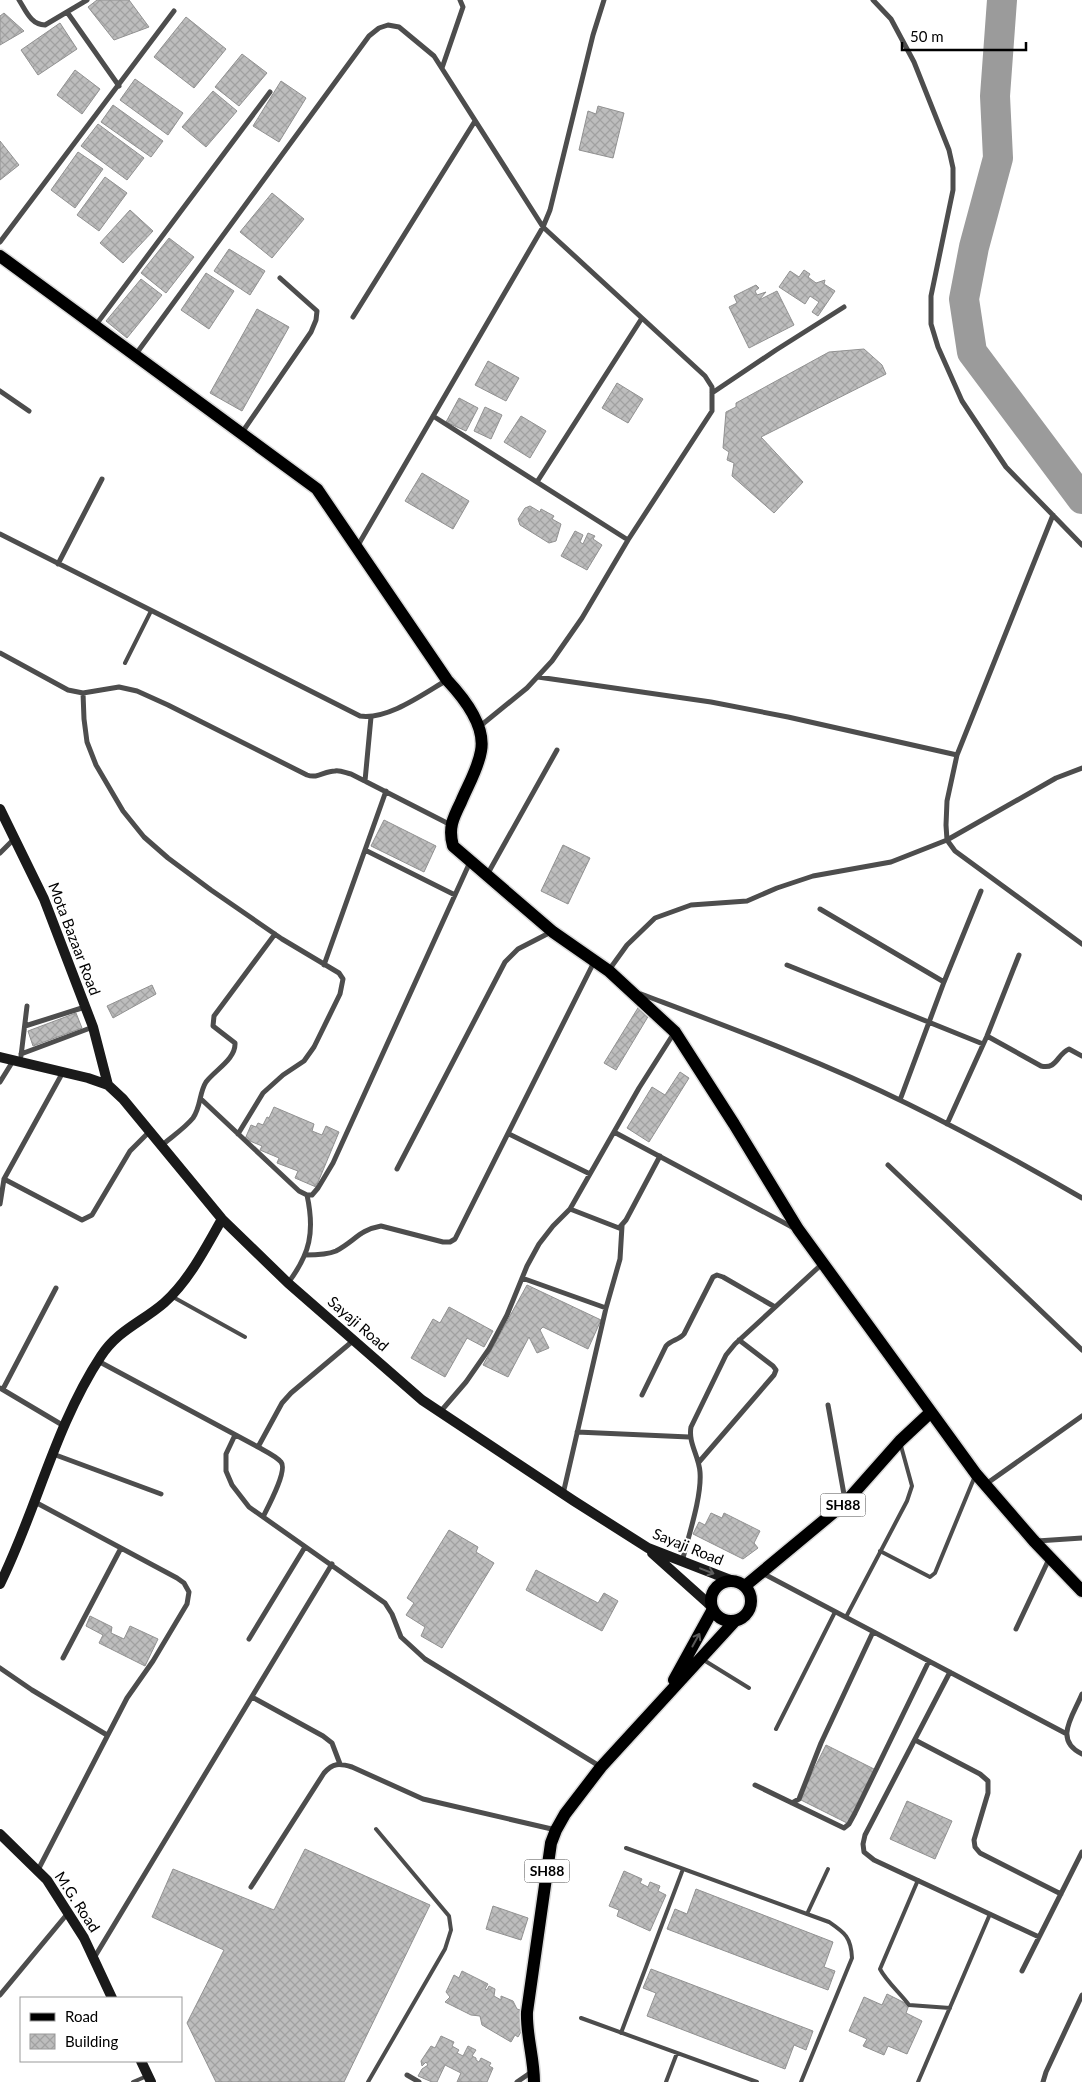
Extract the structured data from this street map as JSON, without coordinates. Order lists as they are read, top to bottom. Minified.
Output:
{"streets":{"main road":["Mota Bazaar Road","Sayaji Road","SH88","M.G. Road"]},"crossings":[["Mota Bazaar Road","Sayaji Road"],["Sayaji Road","SH88"]],"legend":["Road","Building"],"scale_bar":"50 m"}
